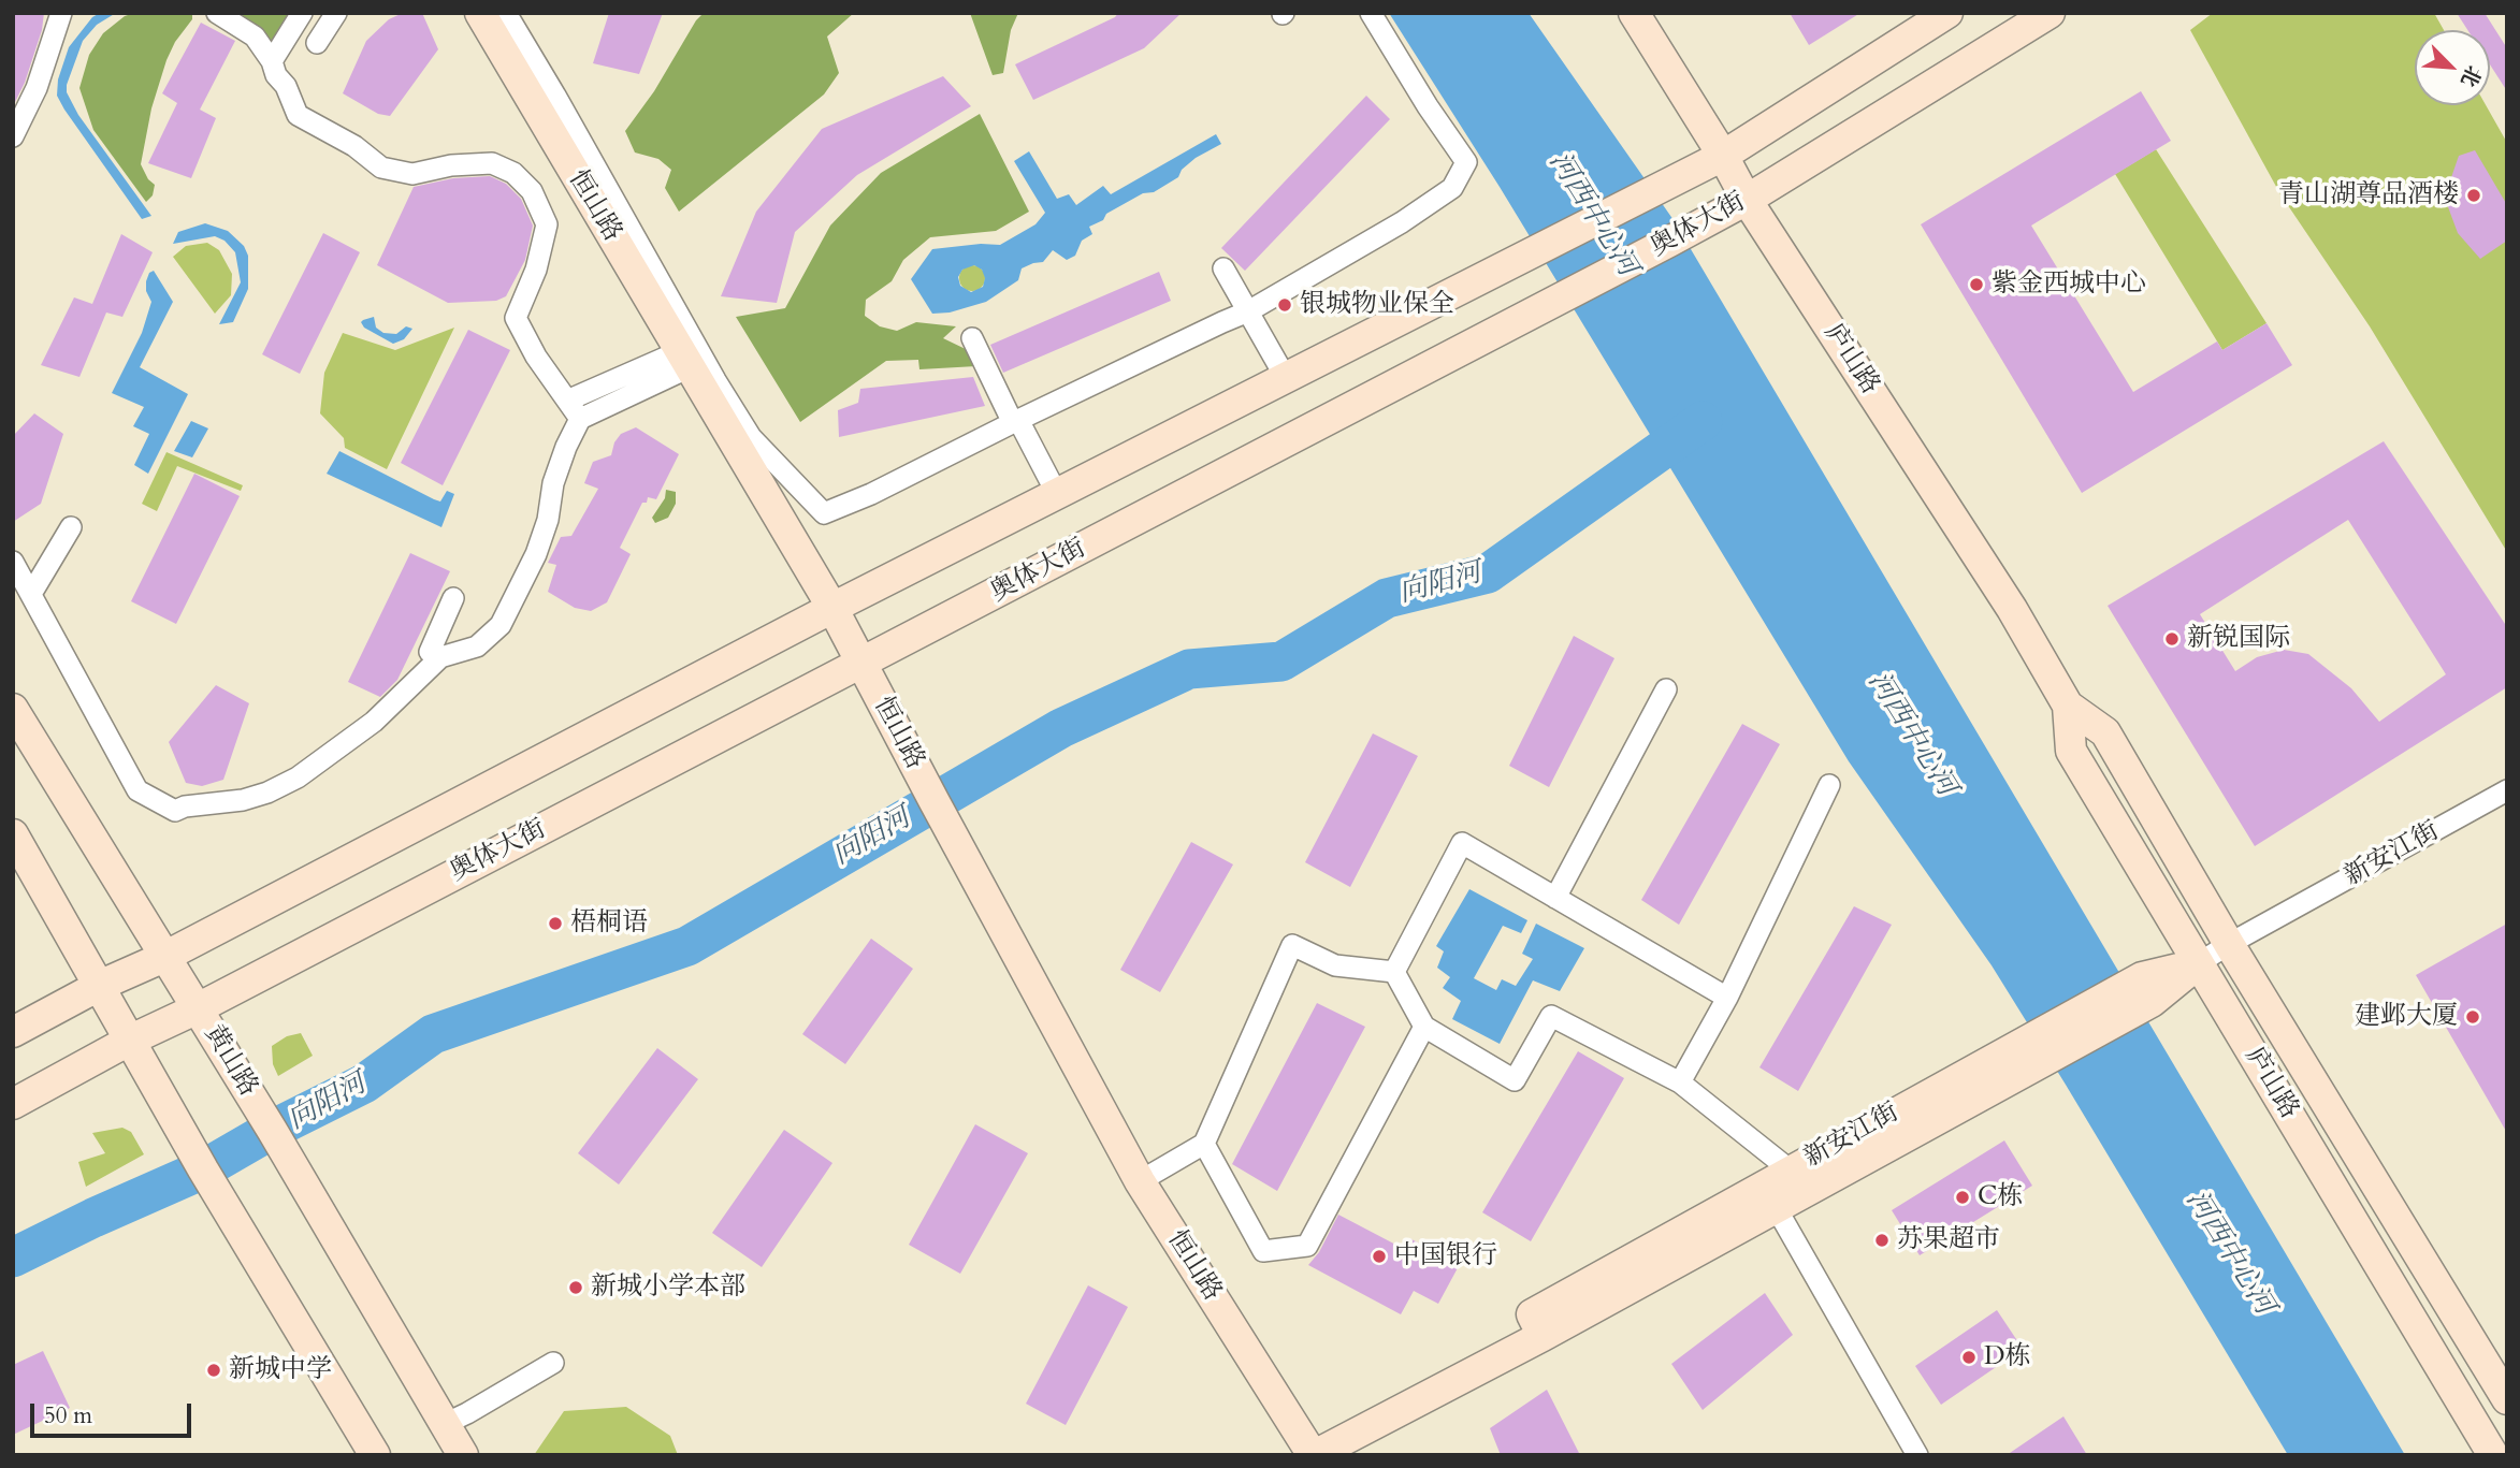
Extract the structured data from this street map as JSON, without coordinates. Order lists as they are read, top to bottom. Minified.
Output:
{"streets":{"main road":["恒山路","奥体大街","庐山路","新安江街","黄山路"]},"crossings":[["恒山路","奥体大街"],["恒山路","新安江街"],["奥体大街","庐山路"],["奥体大街","黄山路"],["庐山路","新安江街"]],"water":["河西中心河","向阳河"],"places":["青山湖尊品酒楼","紫金西城中心","银城物业保全","新锐国际","梧桐语","建邺大厦","C栋","苏果超市","中国银行","新城小学本部","D栋","新城中学"],"scale_bar":"50 m","north":"bottom right"}
